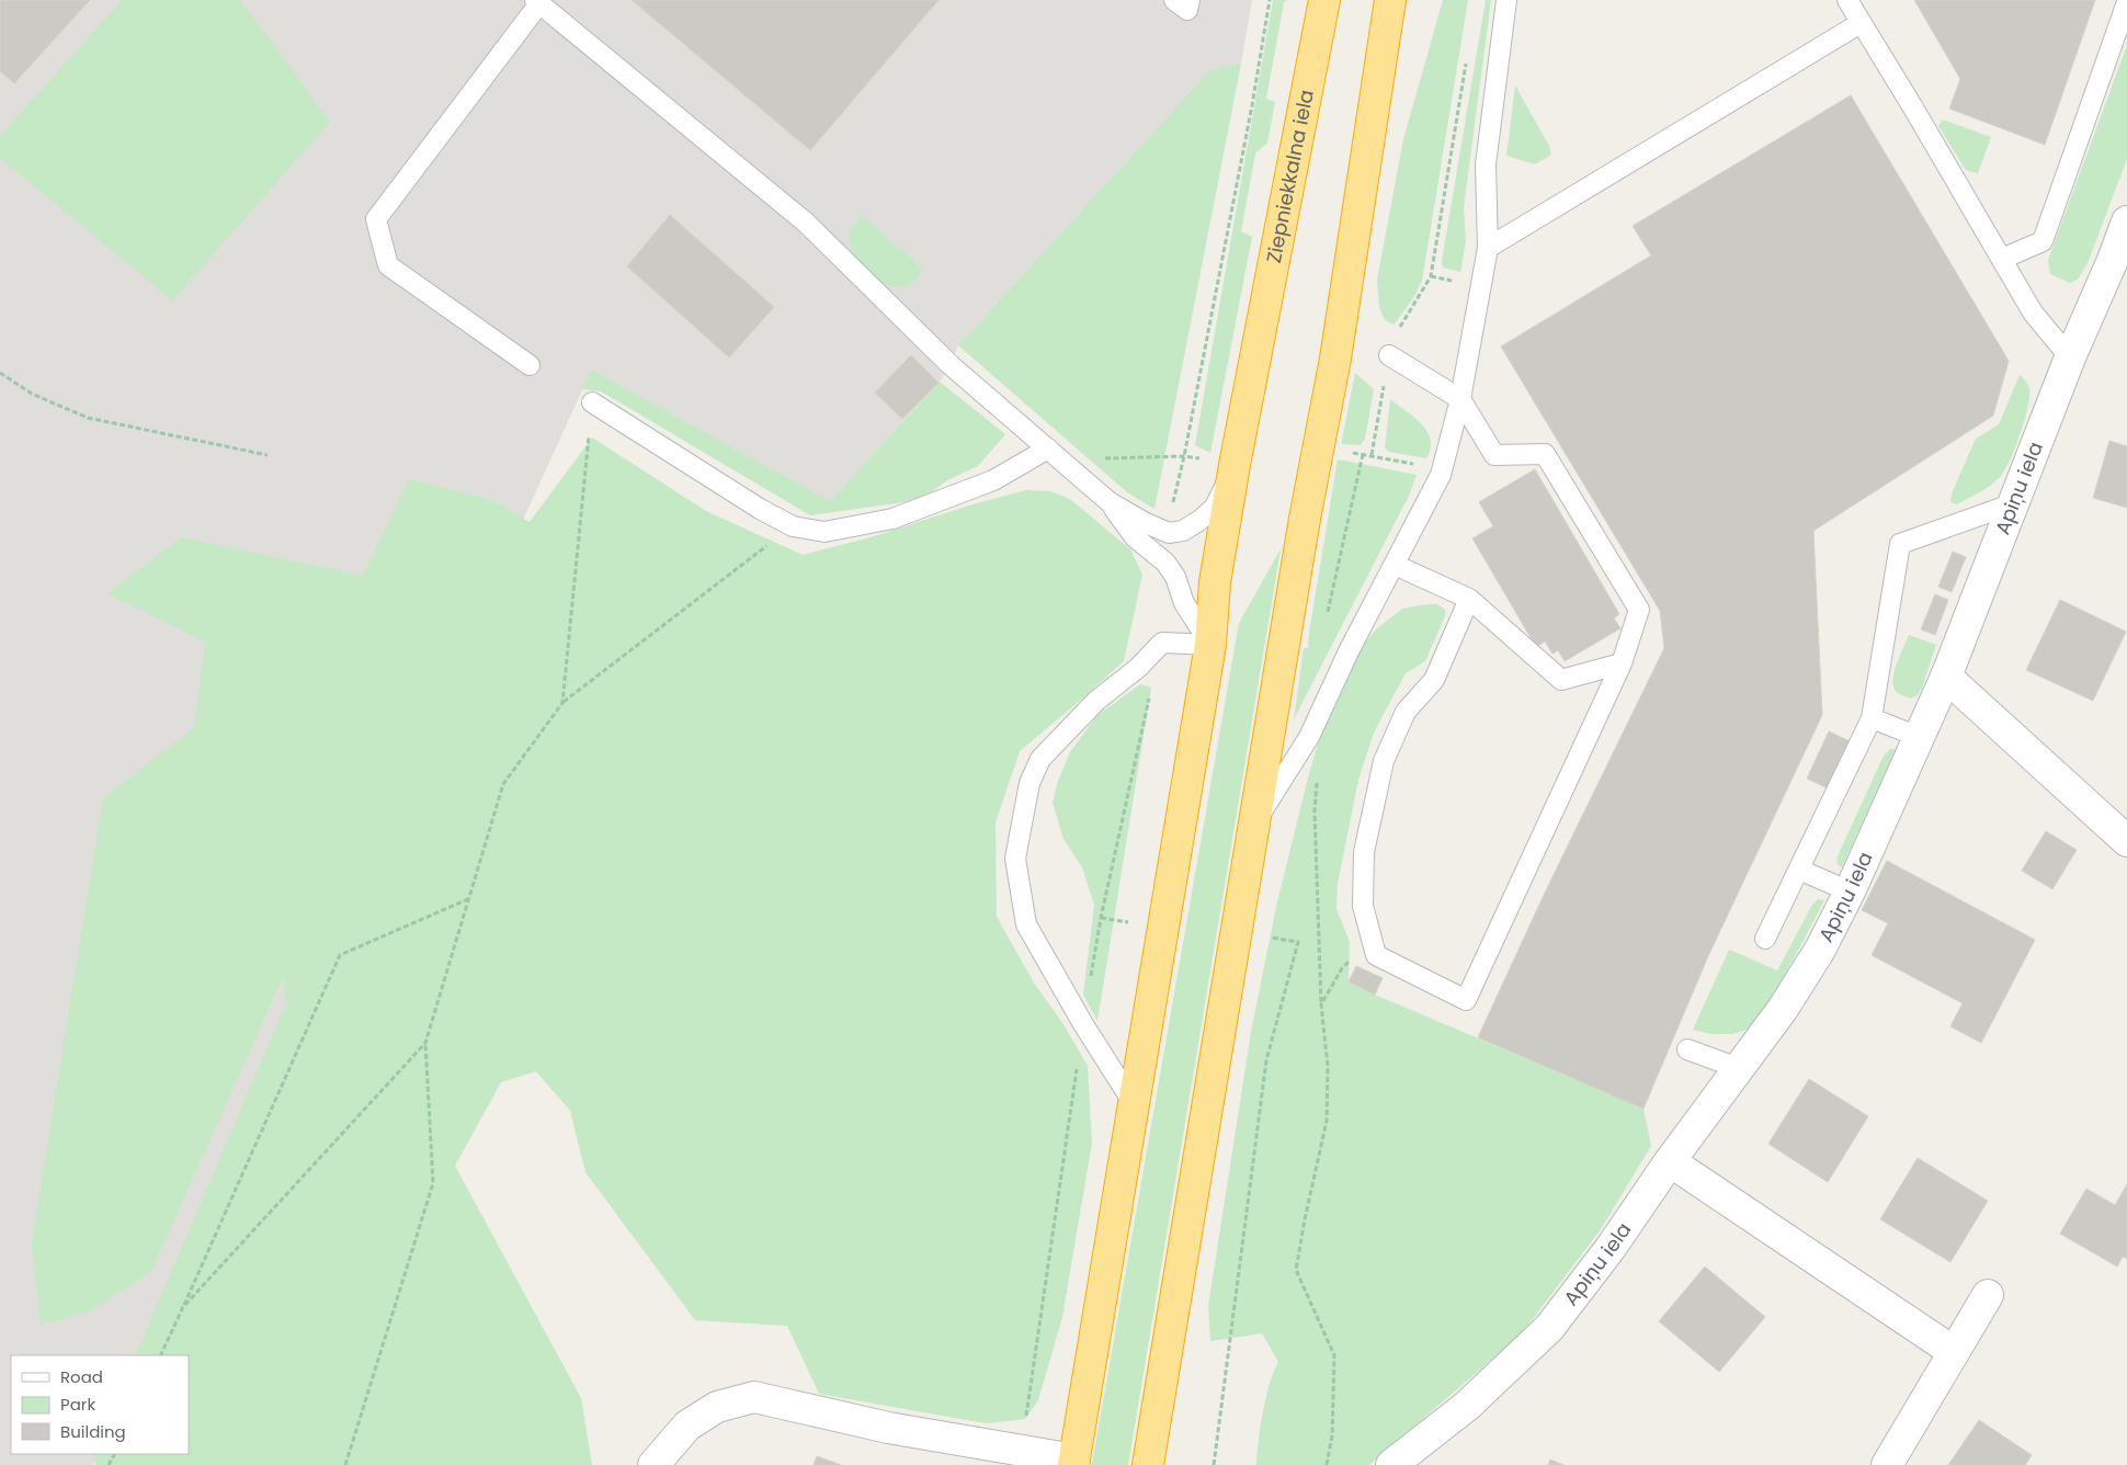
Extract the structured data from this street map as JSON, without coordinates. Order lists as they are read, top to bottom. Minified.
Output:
{"streets":{"highway":["Ziepniekkalna iela"],"street":["Apiņu iela"]},"legend":["Road","Park","Building"]}
